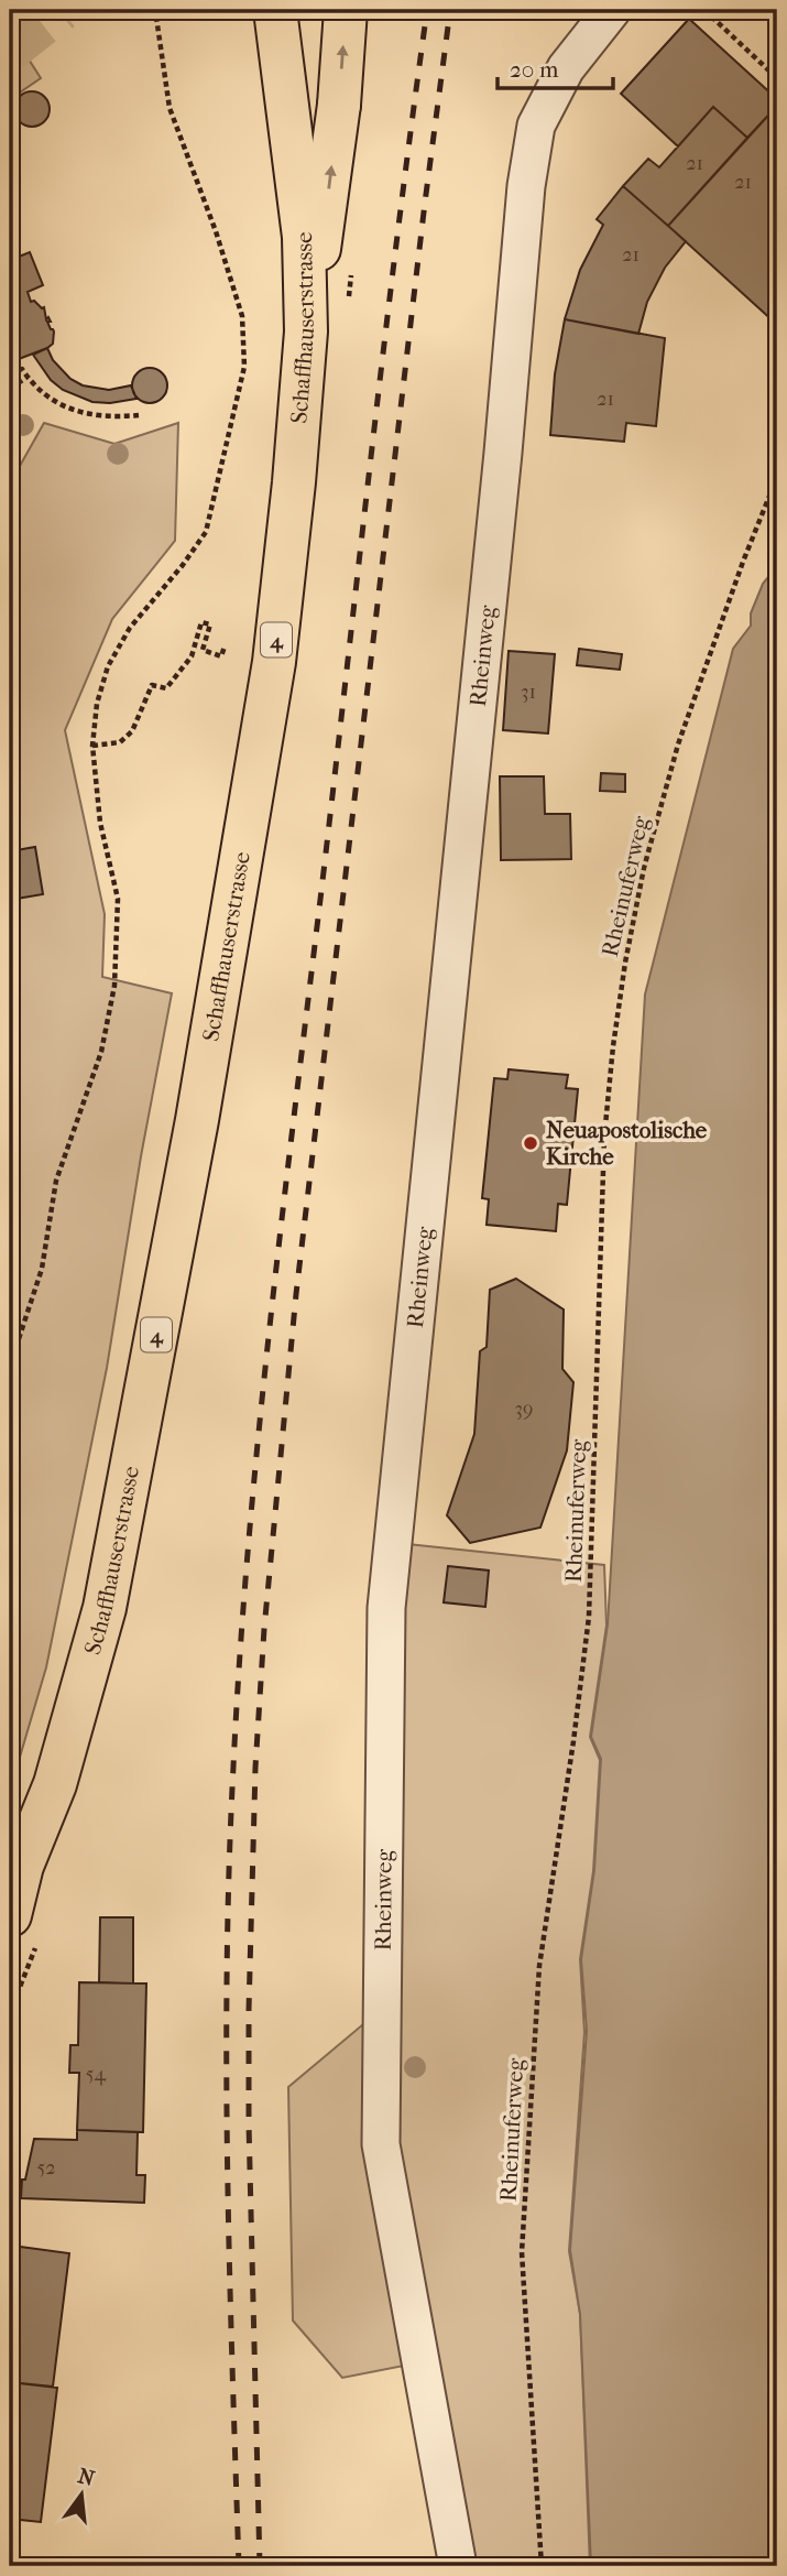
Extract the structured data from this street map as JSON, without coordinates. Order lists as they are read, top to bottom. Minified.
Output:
{"streets":{"main road":["Schaffhauserstrasse","4"],"street":["Rheinweg"],"path":["Rheinuferweg"]},"places":["Neuapostolische Kirche"],"house_numbers":["21","21","21","21","31","39","54","52"],"scale_bar":"20 m","north":"top"}
